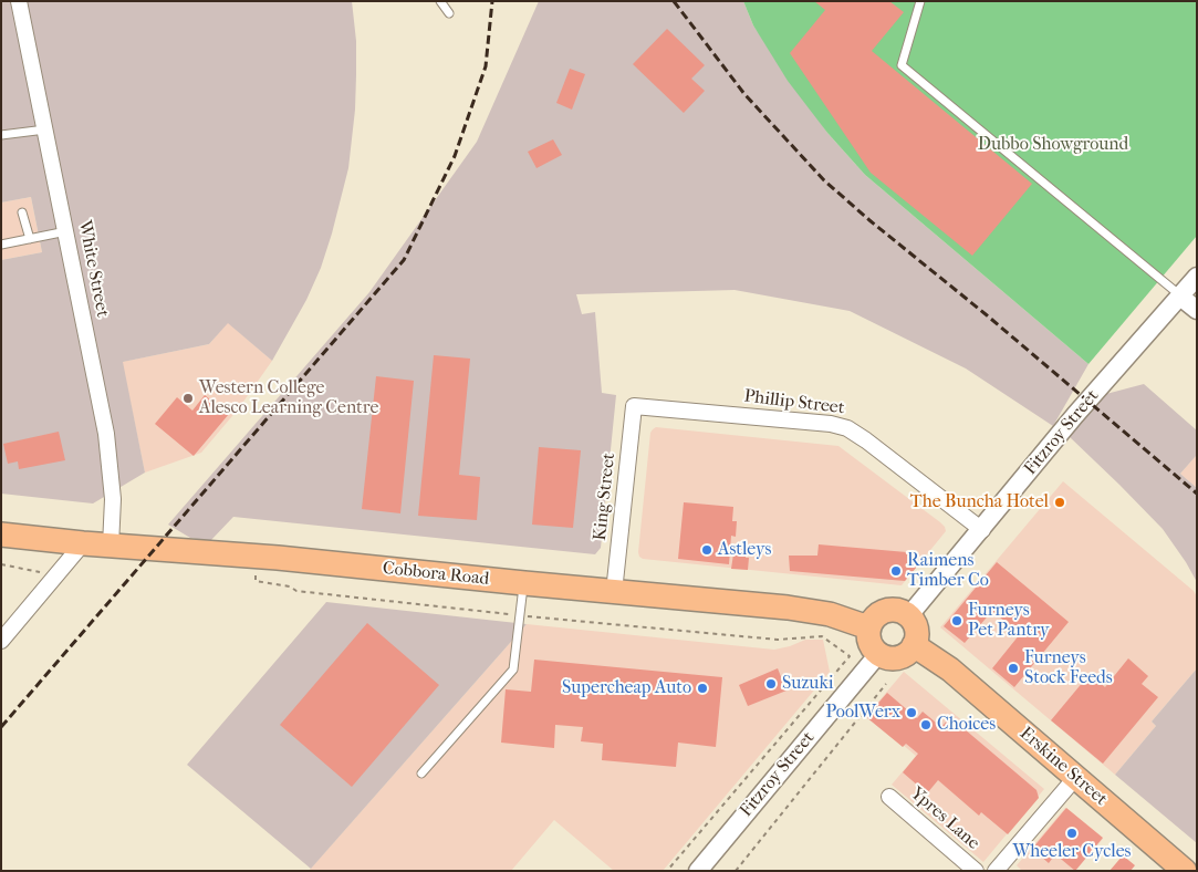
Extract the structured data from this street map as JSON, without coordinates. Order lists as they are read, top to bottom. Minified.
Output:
{"streets":{"main road":["Cobbora Road","Erskine Street"],"street":["White Street","Phillip Street","Fitzroy Street","King Street","Ypres Lane"]},"crossings":[["White Street","Cobbora Road"],["Phillip Street","Fitzroy Street"],["Phillip Street","King Street"],["Fitzroy Street","Cobbora Road"],["Fitzroy Street","Erskine Street"],["King Street","Cobbora Road"],["Cobbora Road","Erskine Street"]],"parks":["Dubbo Showground"],"places":["Western College Alesco Learning Centre","The Buncha Hotel","Astleys","Raimens Timber Co","Furneys Pet Pantry","Furneys Stock Feeds","Suzuki","Supercheap Auto","PoolWerx","Choices","Wheeler Cycles"]}
